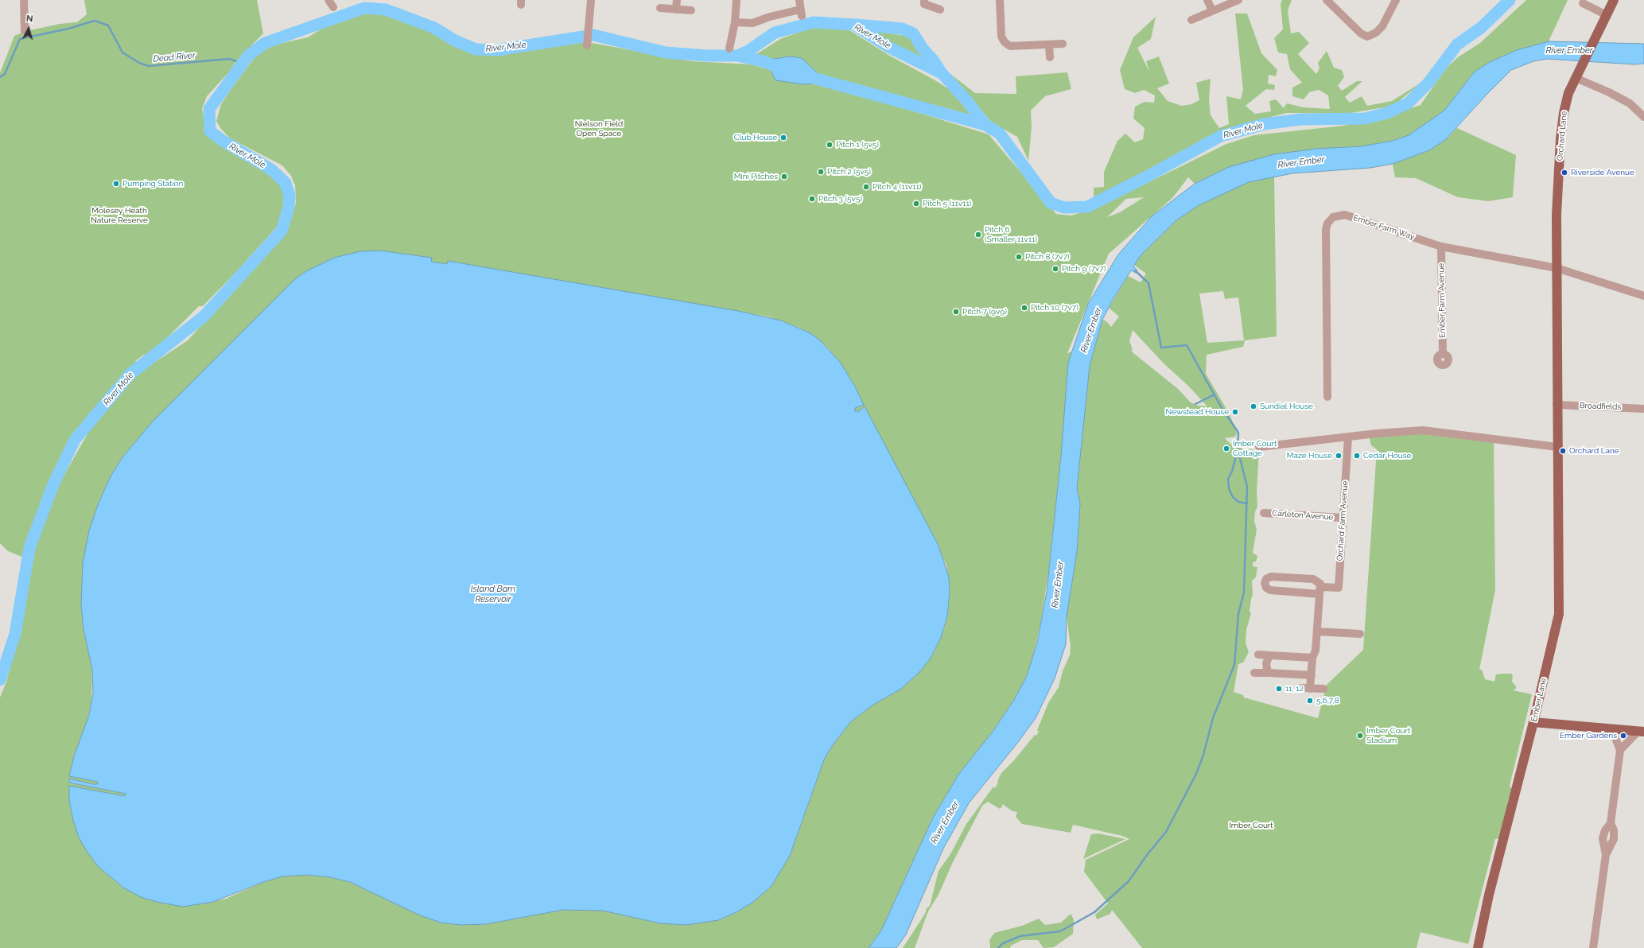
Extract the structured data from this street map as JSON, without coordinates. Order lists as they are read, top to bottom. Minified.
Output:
{"streets":{"main road":["Orchard Lane","Ember Lane"],"street":["Ember Farm Way","Ember Farm Avenue","Broadfields","Carleton Avenue","Orchard Farm Avenue"]},"crossings":[["Orchard Lane","Ember Farm Way"],["Orchard Lane","Broadfields"],["Orchard Lane","Ember Lane"],["Ember Farm Way","Ember Farm Avenue"],["Carleton Avenue","Orchard Farm Avenue"]],"water":["River Mole","River Ember","Dead River","Island Barn Reservoir"],"parks":["Nielson Field Open Space","Molesey Heath Nature Reserve","Imber Court"],"places":["Club House","Pitch 1 (5v5)","Pitch 2 (5v5)","Riverside Avenue","Mini Pitches","Pumping Station","Pitch 4 (11v11)","Pitch 3 (5v5)","Pitch 5 (11v11)","Pitch 6 (Smaller 11v11)","Pitch 8 (7v7)","Pitch 9 (7v7)","Pitch 10 (7v7)","Pitch 7 (9v9)","Sundial House","Newstead House","Imber Court Cottage","Orchard Lane","Maze House","Cedar House","11, 12","5,6,7,8","Imber Court Stadium","Ember Gardens"],"north":"top"}
